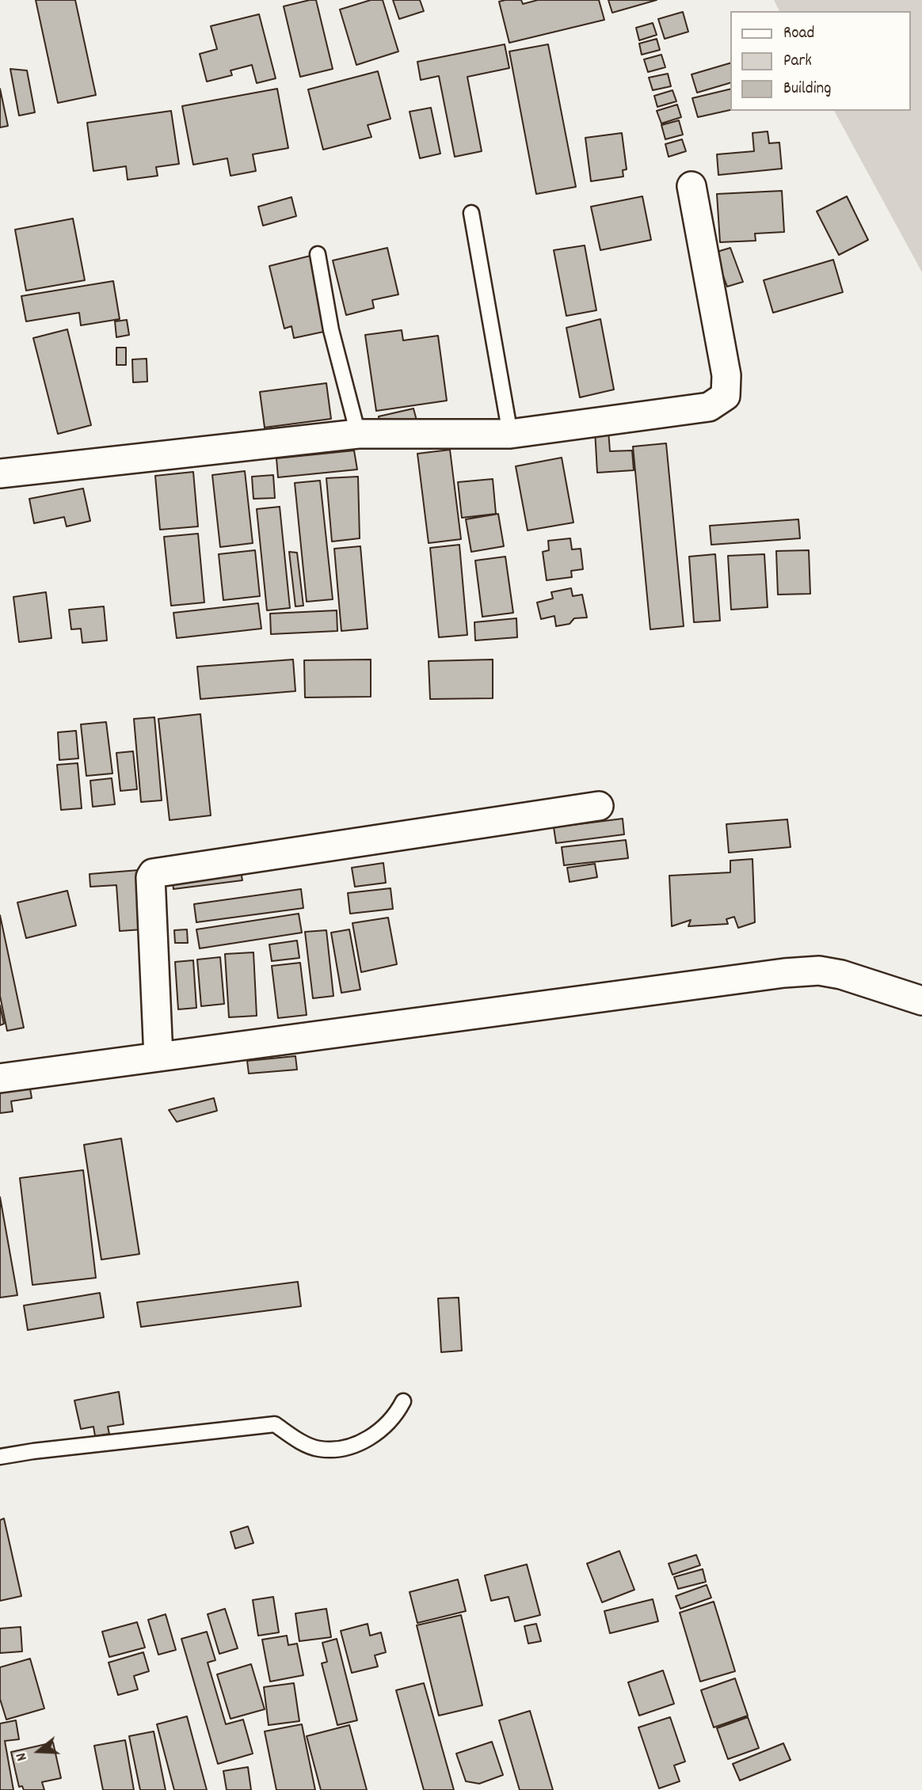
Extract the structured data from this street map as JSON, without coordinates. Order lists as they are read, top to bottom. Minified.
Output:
{"legend":["Road","Park","Building"],"north":"left"}
